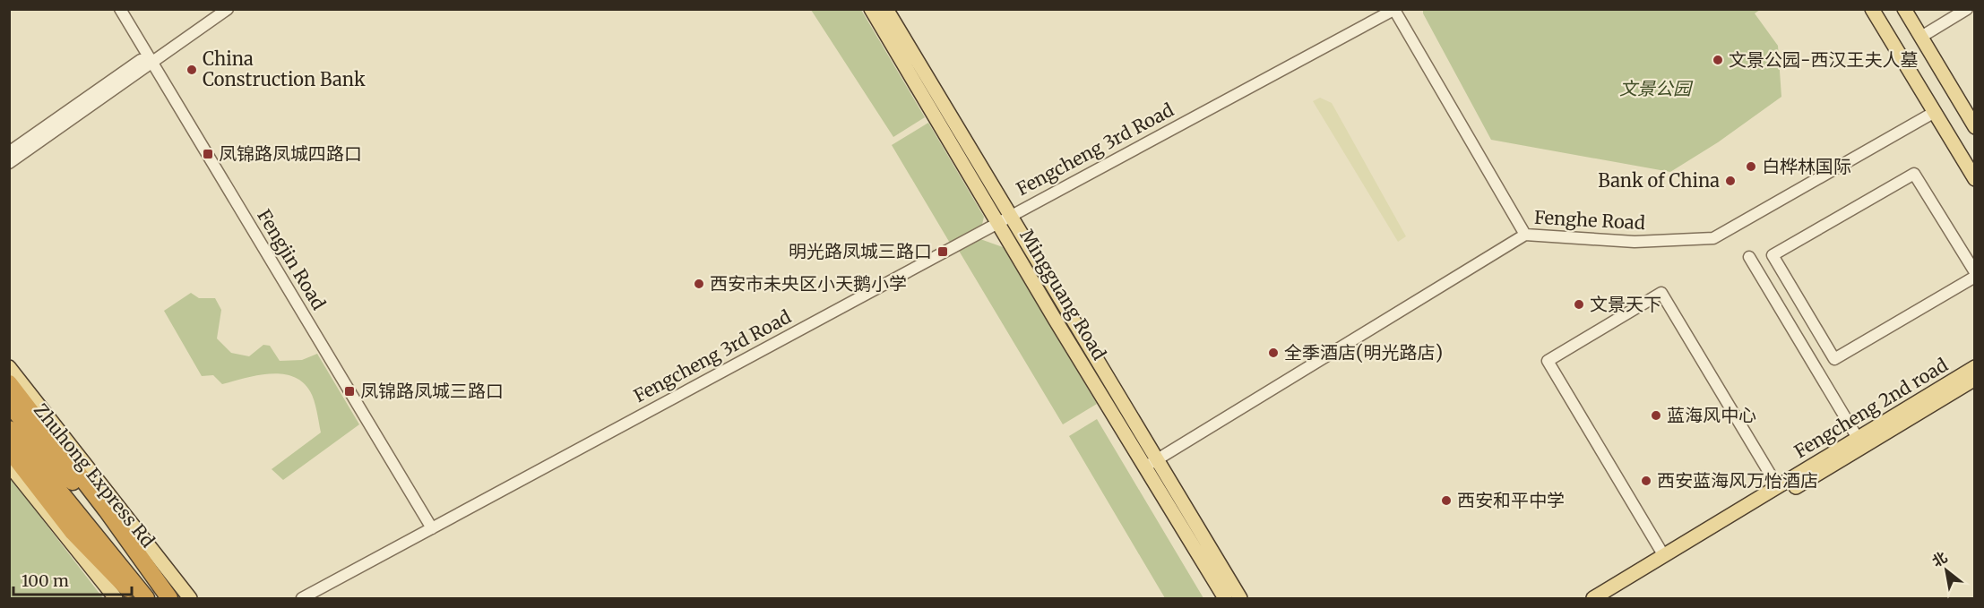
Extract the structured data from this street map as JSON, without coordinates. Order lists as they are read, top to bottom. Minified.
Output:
{"streets":{"highway":["Zhuhong Express Rd"],"main road":["Mingguang Road","Fengcheng 2nd road"],"street":["Fengcheng 3rd Road","Fenghe Road","Fengjin Road"]},"crossings":[["Fengcheng 3rd Road","Fengjin Road"],["Fengcheng 3rd Road","Mingguang Road"],["Fenghe Road","Mingguang Road"]],"parks":["文景公园"],"places":{"other":["文景公园-西汉王夫人墓","China Construction Bank","白桦林国际","Bank of China","西安市未央区小天鹅小学","文景天下","全季酒店(明光路店)","蓝海风中心","西安蓝海风万怡酒店","西安和平中学"],"transit":["凤锦路凤城四路口","明光路凤城三路口","凤锦路凤城三路口"]},"scale_bar":"100 m","north":"top left"}
